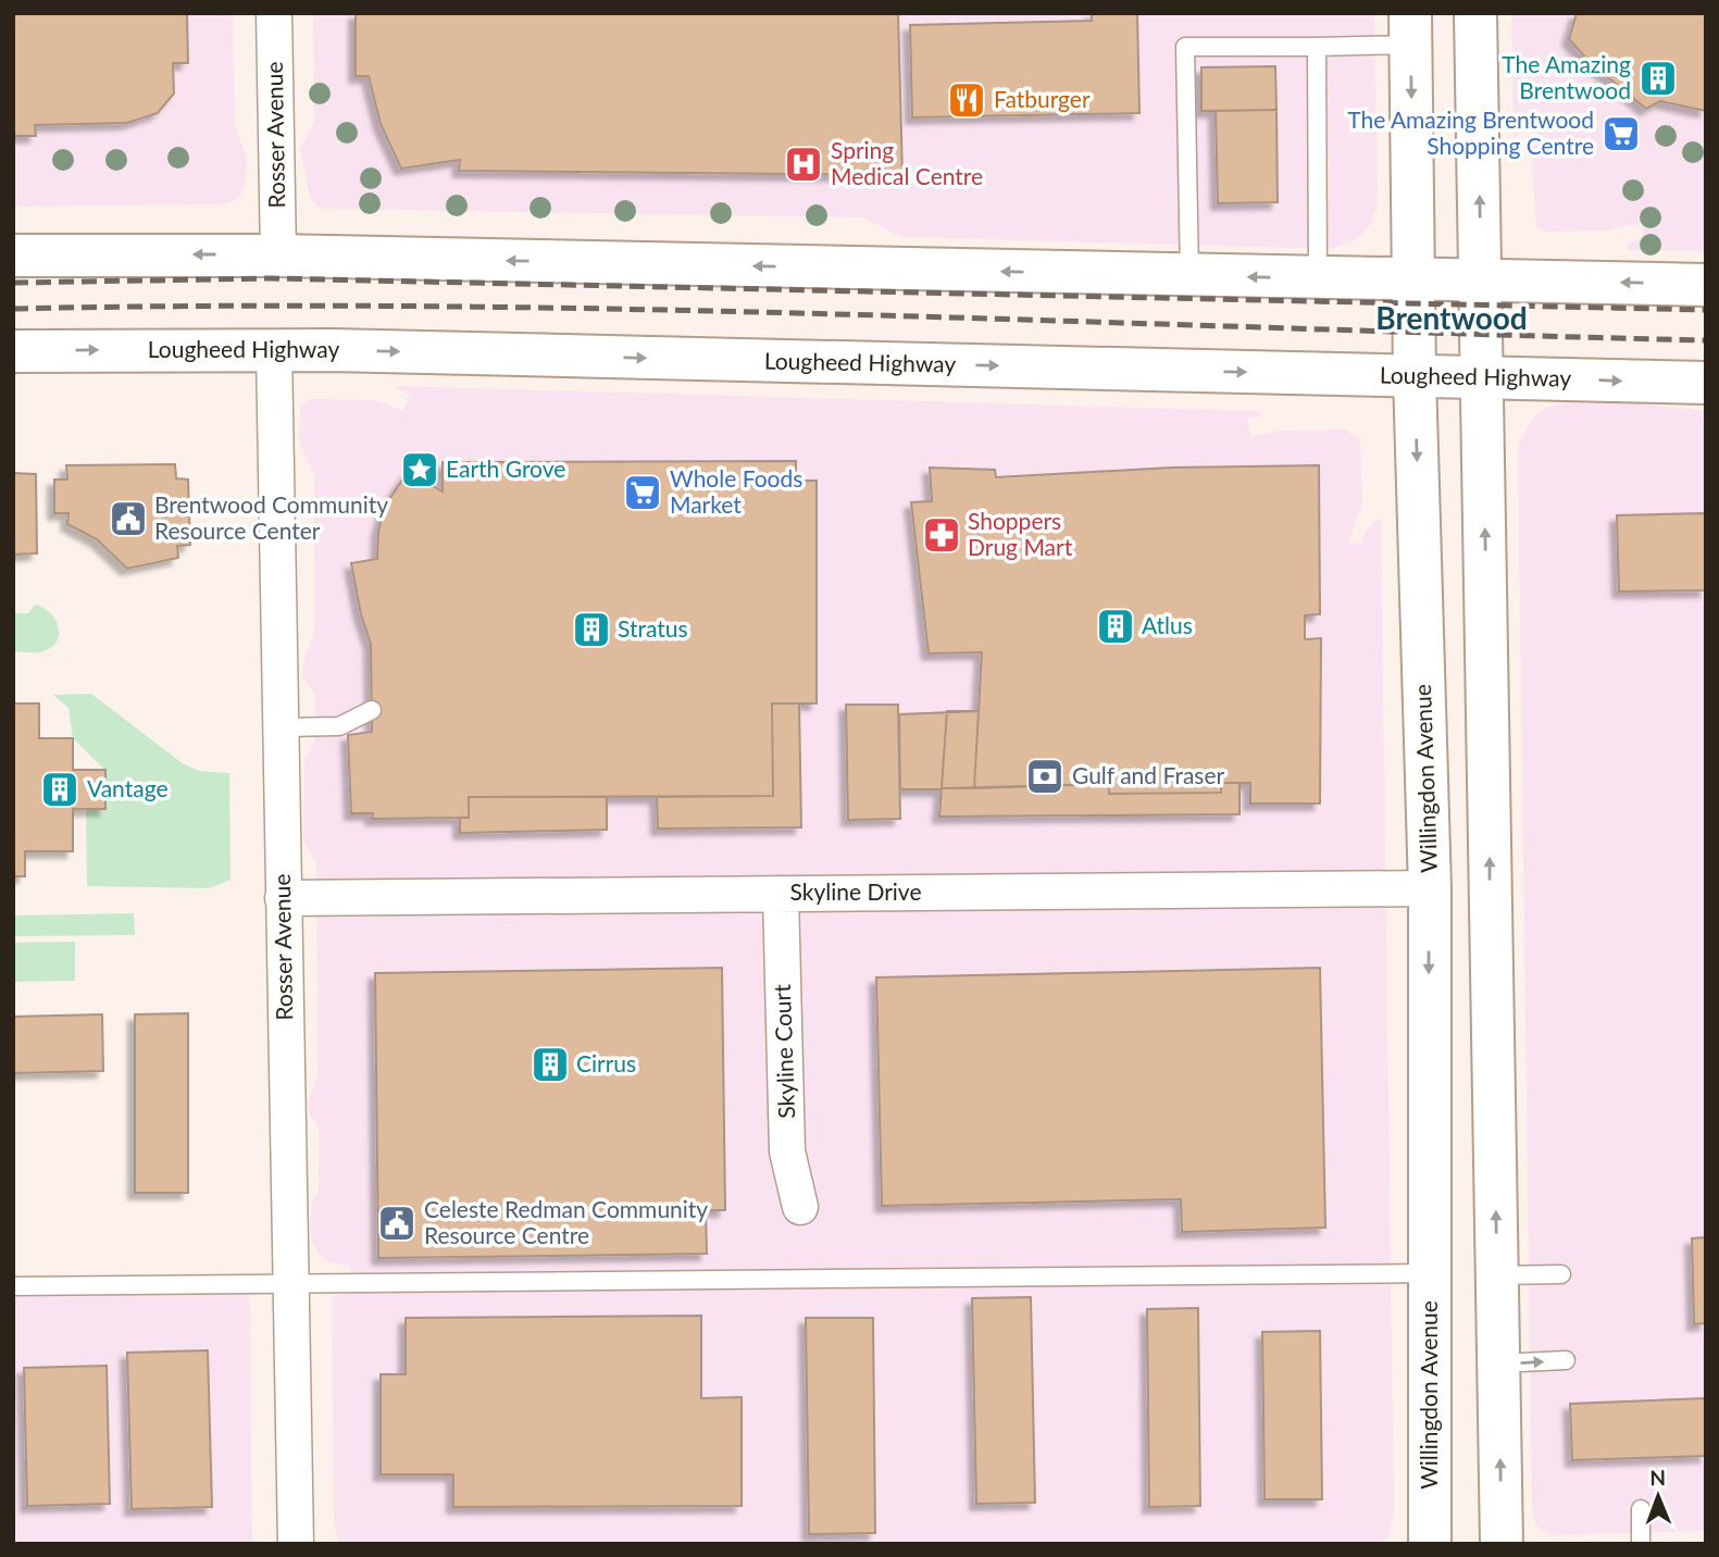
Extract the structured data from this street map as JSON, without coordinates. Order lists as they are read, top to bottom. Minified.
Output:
{"streets":{"main road":["Lougheed Highway","Willingdon Avenue"],"street":["Rosser Avenue","Skyline Drive","Skyline Court"]},"crossings":[["Rosser Avenue","Lougheed Highway"],["Rosser Avenue","Skyline Drive"],["Lougheed Highway","Willingdon Avenue"],["Willingdon Avenue","Skyline Drive"],["Skyline Drive","Skyline Court"]],"districts":["Brentwood"],"places":{"building":["The Amazing Brentwood","Atlus","Stratus","Vantage","Cirrus"],"restaurant":["Fatburger"],"supermarket":["The Amazing Brentwood Shopping Centre","Whole Foods Market"],"hospital":["Spring Medical Centre"],"place":["Earth Grove"],"public building":["Brentwood Community Resource Center","Celeste Redman Community Resource Centre"],"pharmacy":["Shoppers Drug Mart"],"bank":["Gulf and Fraser"]},"north":"top"}
